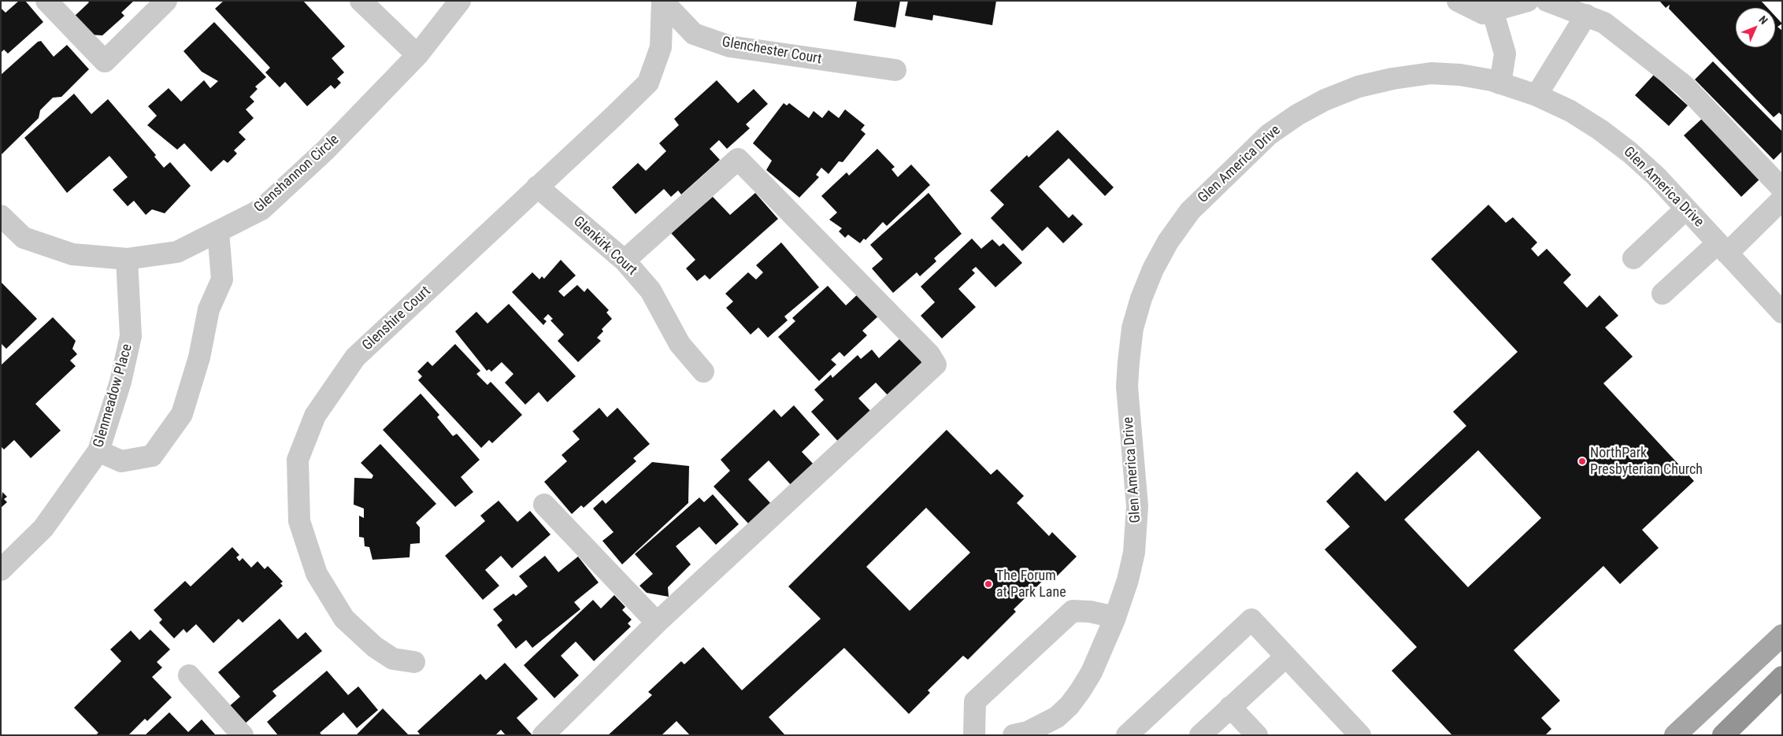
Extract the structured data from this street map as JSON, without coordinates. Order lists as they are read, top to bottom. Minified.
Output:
{"streets":{"street":["Glenchester Court","Glen America Drive","Glenshannon Circle","Glenkirk Court","Glenshire Court","Glenmeadow Place"]},"crossings":[["Glenchester Court","Glenshire Court"],["Glenshannon Circle","Glenmeadow Place"],["Glenkirk Court","Glenshire Court"]],"places":["NorthPark Presbyterian Church","The Forum at Park Lane"],"north":"top right"}
